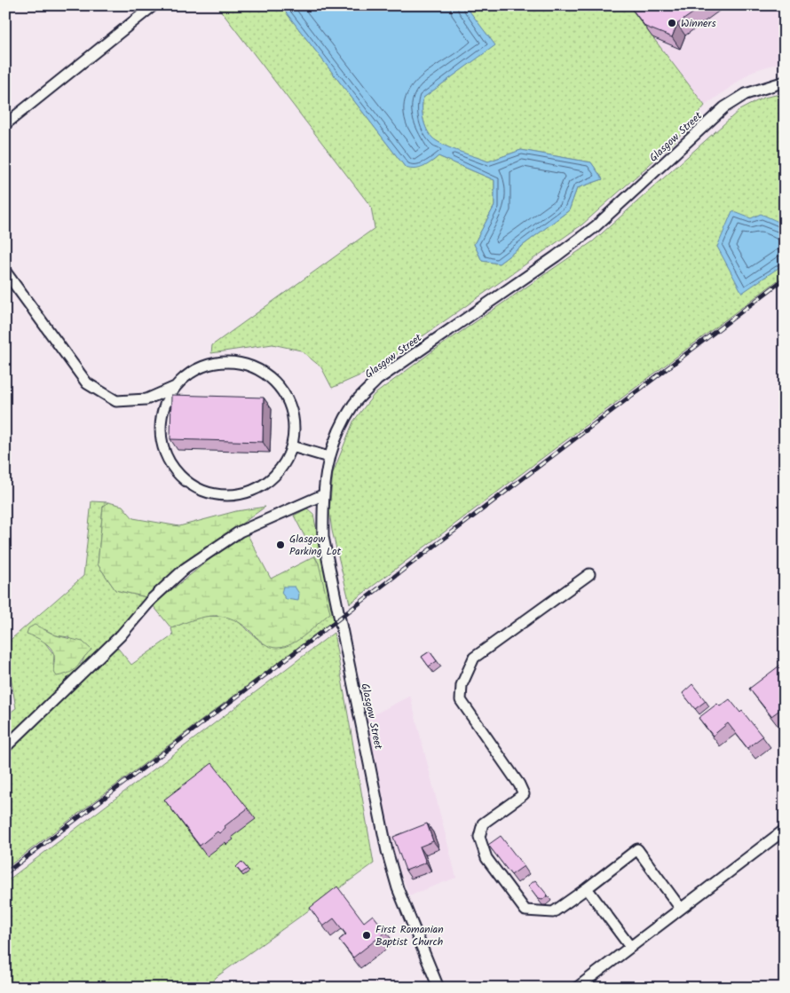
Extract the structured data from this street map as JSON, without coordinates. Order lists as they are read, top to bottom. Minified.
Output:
{"streets":{"street":["Glasgow Street"]},"places":["Winners","Glasgow Parking Lot","First Romanian Baptist Church"]}
